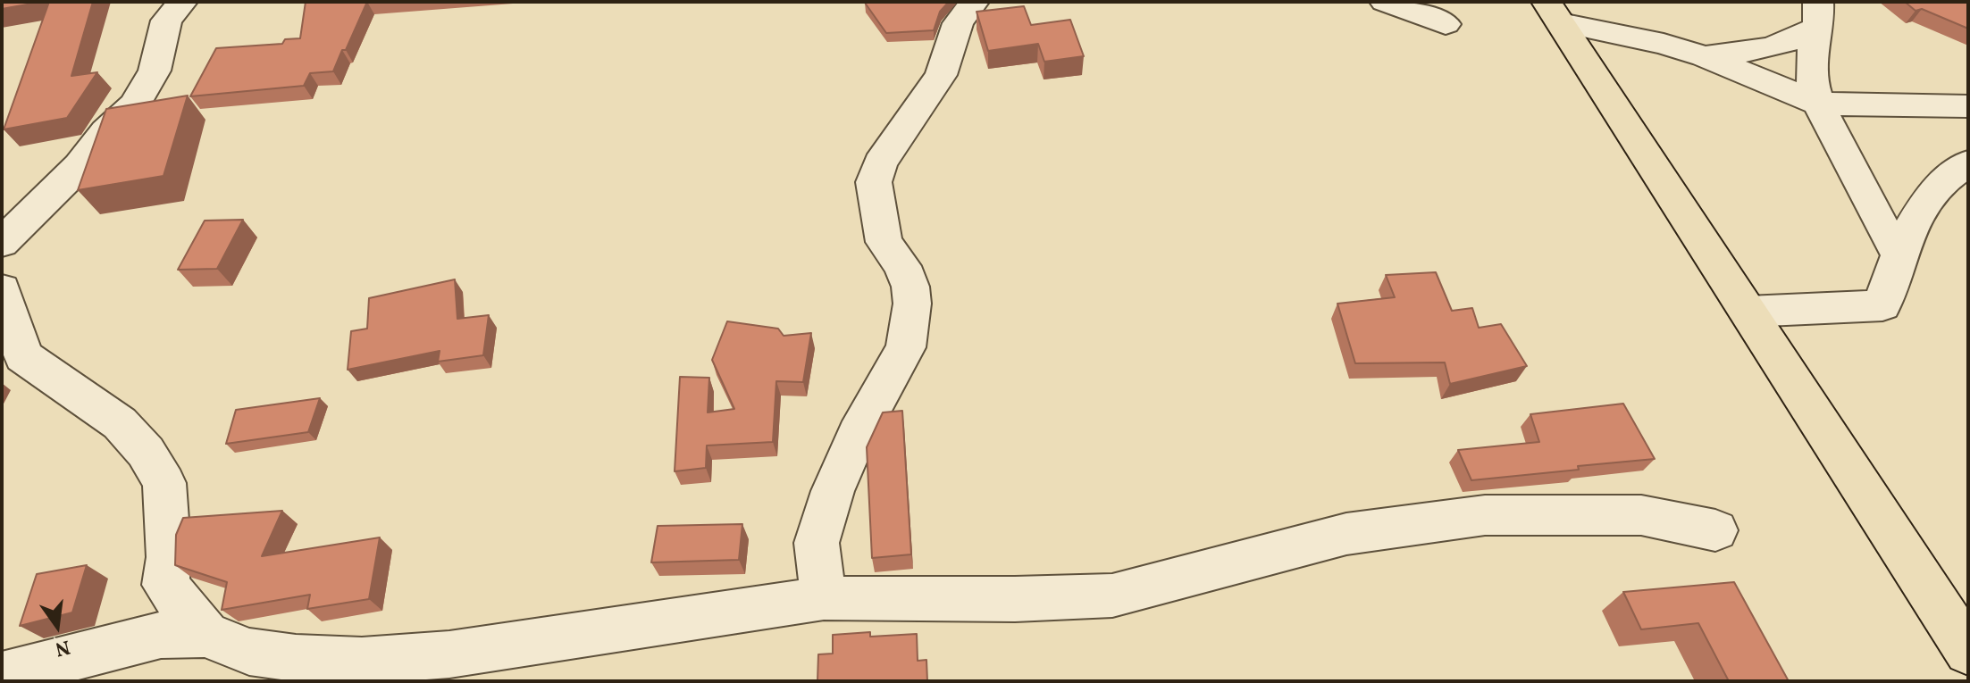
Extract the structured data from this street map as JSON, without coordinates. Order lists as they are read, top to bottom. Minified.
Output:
{"north":"bottom"}
